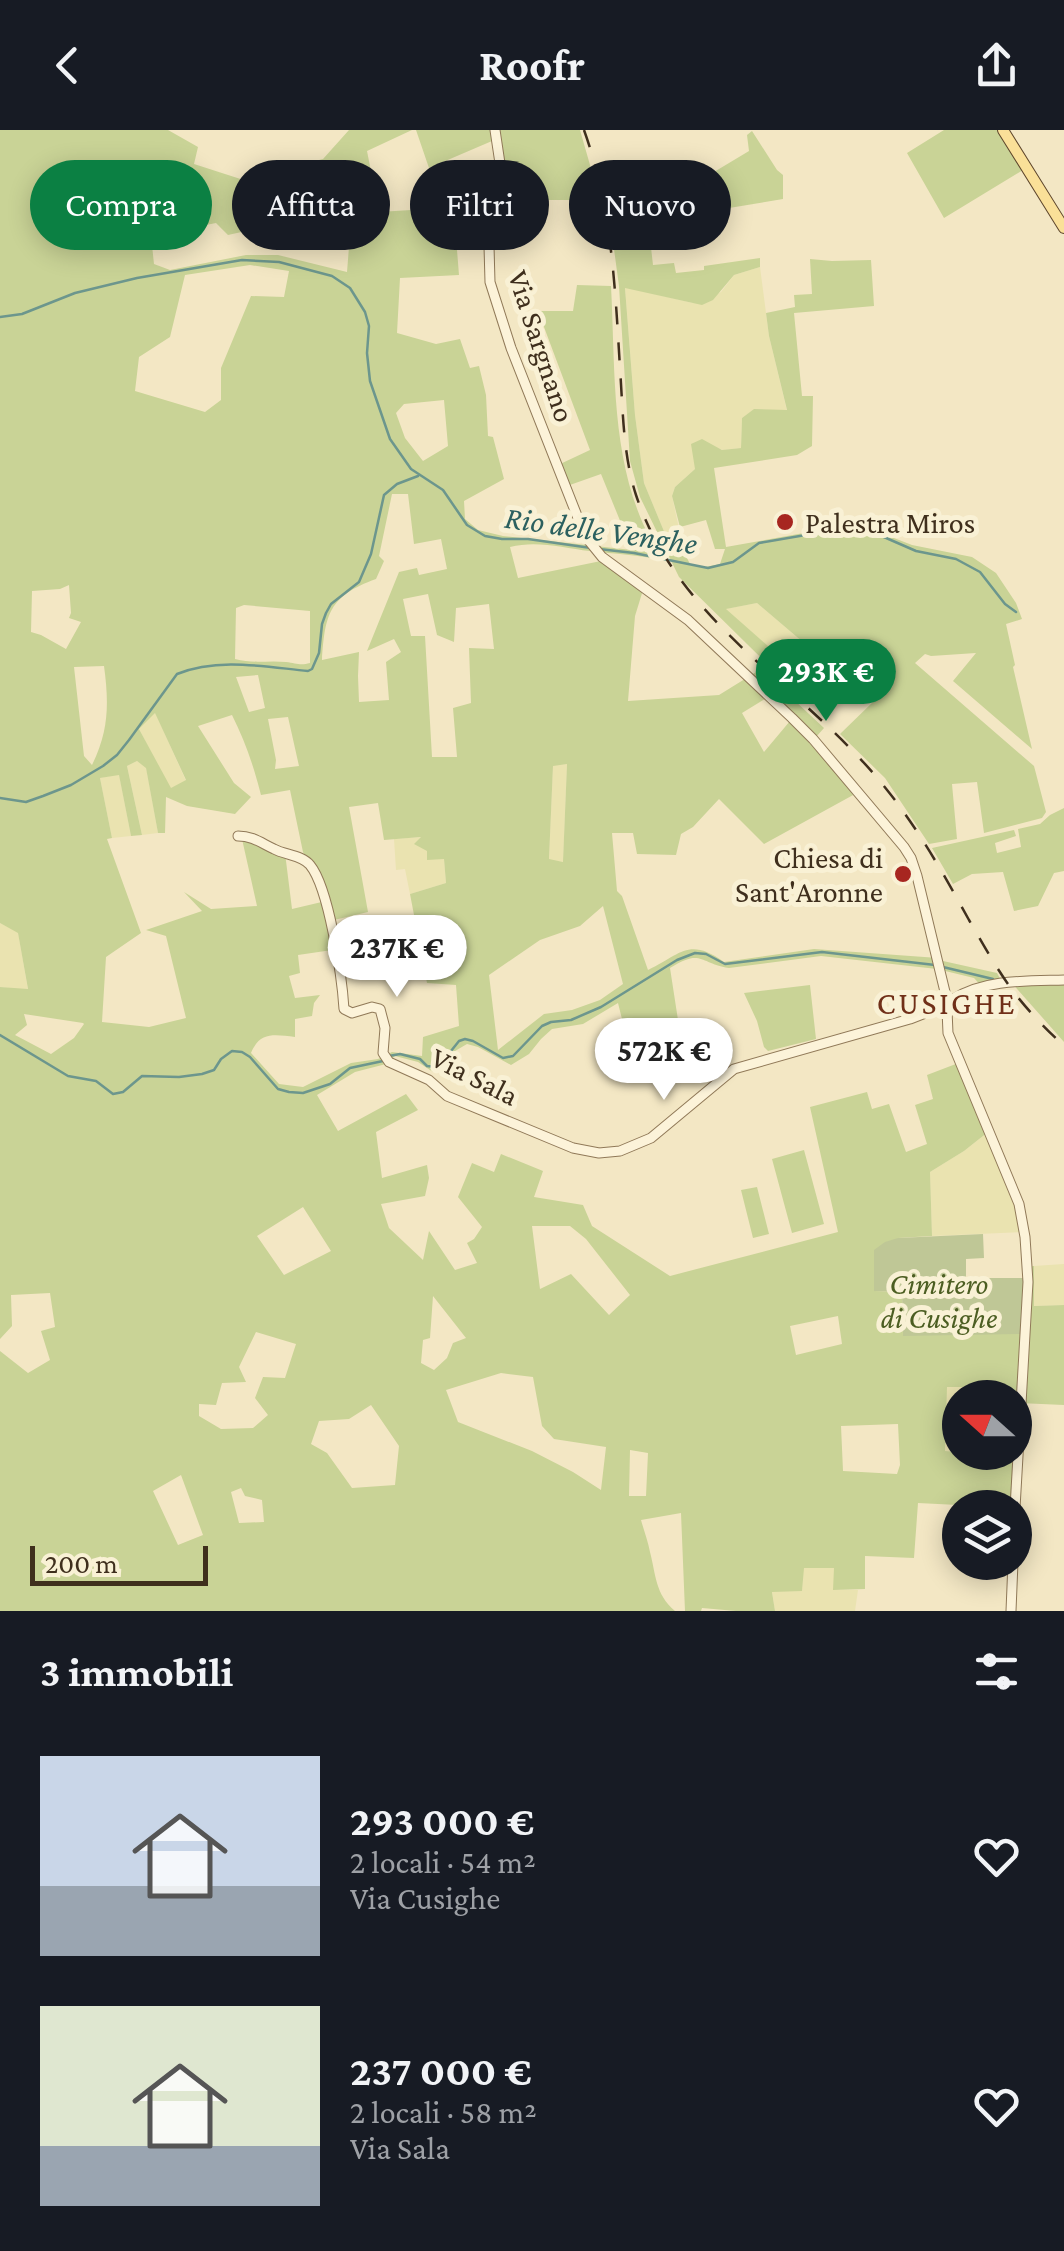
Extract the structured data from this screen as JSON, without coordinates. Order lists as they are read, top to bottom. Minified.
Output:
{"streets":{"street":["Via Sargnano","Via Sala"]},"districts":["CUSIGHE"],"water":["Rio delle Venghe"],"parks":["Cimitero di Cusighe"],"places":["Palestra Miros","Chiesa di Sant'Aronne"],"scale_bar":"200 m","north":"left","page":{"header":"Roofr","chip":["Compra","Affitta","Filtri","Nuovo"],"price":["293K €","237K €","572K €"],"scale":"200 m","heading":"3 immobili","list":[{"name":"293 000 €","note":"2 locali · 54 m² · Via Cusighe"},{"name":"237 000 €","note":"2 locali · 58 m² · Via Sala"}]}}
